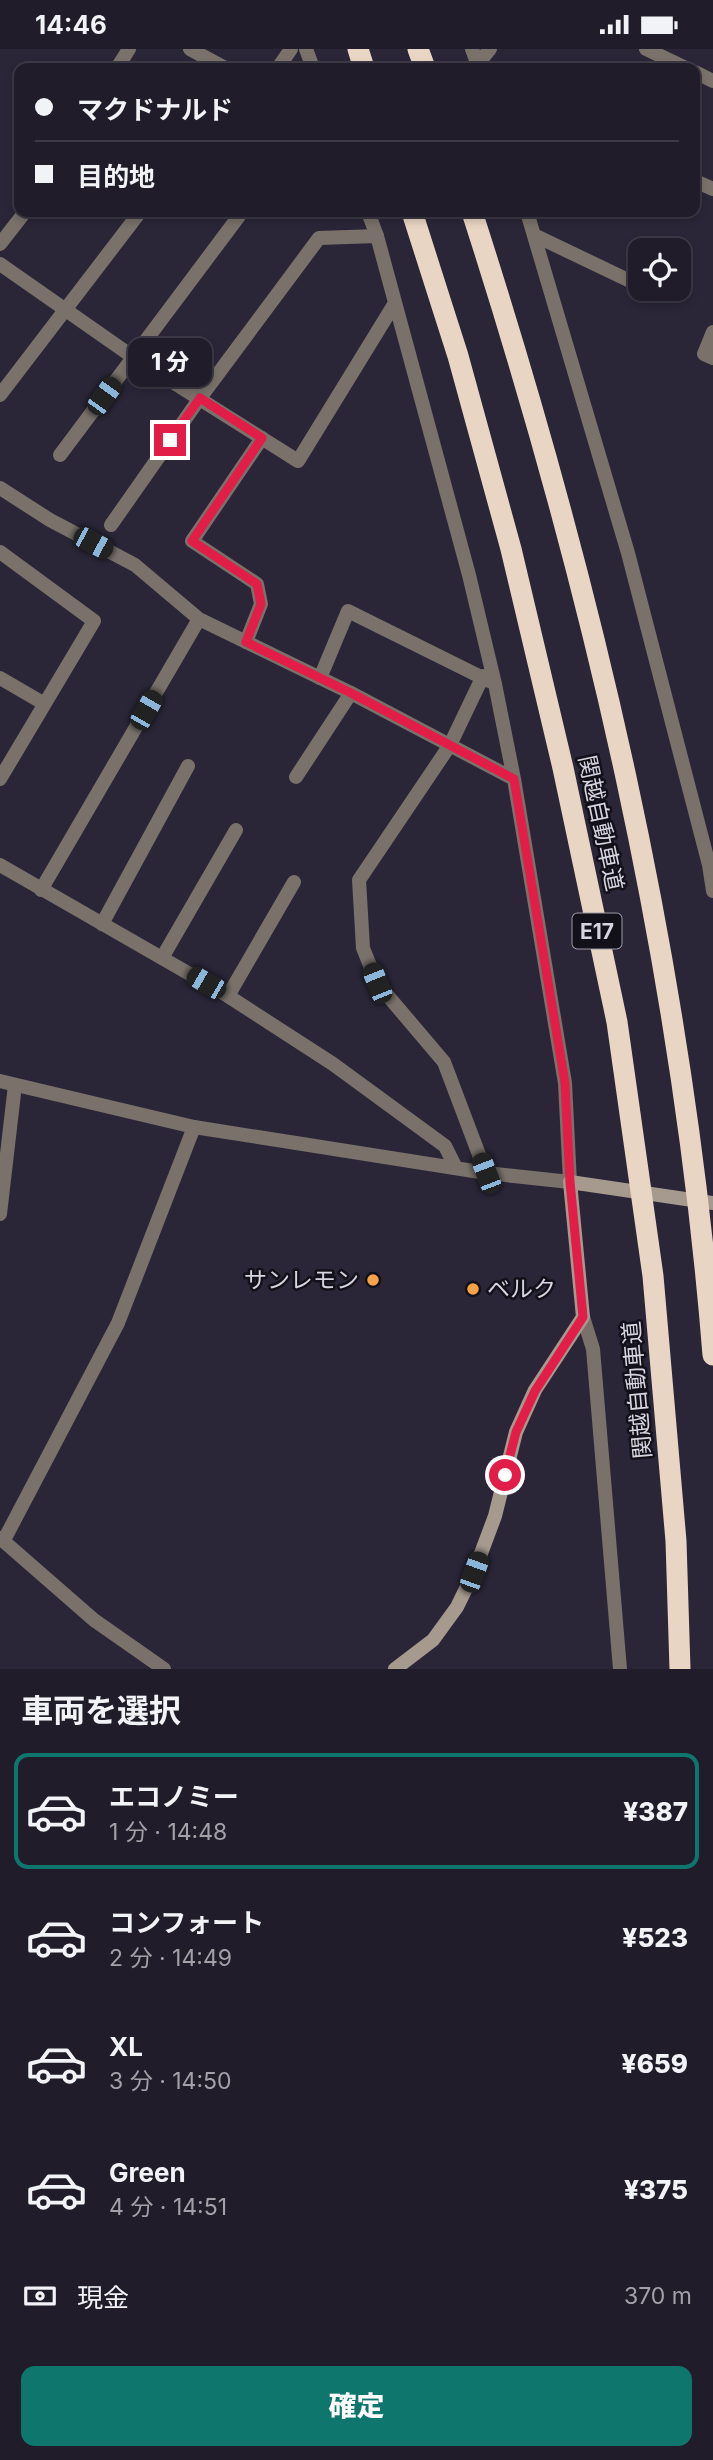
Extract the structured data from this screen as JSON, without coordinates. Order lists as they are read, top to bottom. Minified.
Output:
{"streets":{"highway":["関越自動車道","E17"]},"places":["サンレモン","ベルク"],"page":{"status":"14:46","banner":["マクドナルド","目的地"],"bubble":"1 分","heading":"車両を選択","list":[{"name":"エコノミー","note":"1 分 · 14:48","value":"¥387"},{"name":"コンフォート","note":"2 分 · 14:49","value":"¥523"},{"name":"XL","note":"3 分 · 14:50","value":"¥659"},{"name":"Green","note":"4 分 · 14:51","value":"¥375"}],"pay":["現金","370 m"],"buttons":"確定"}}
